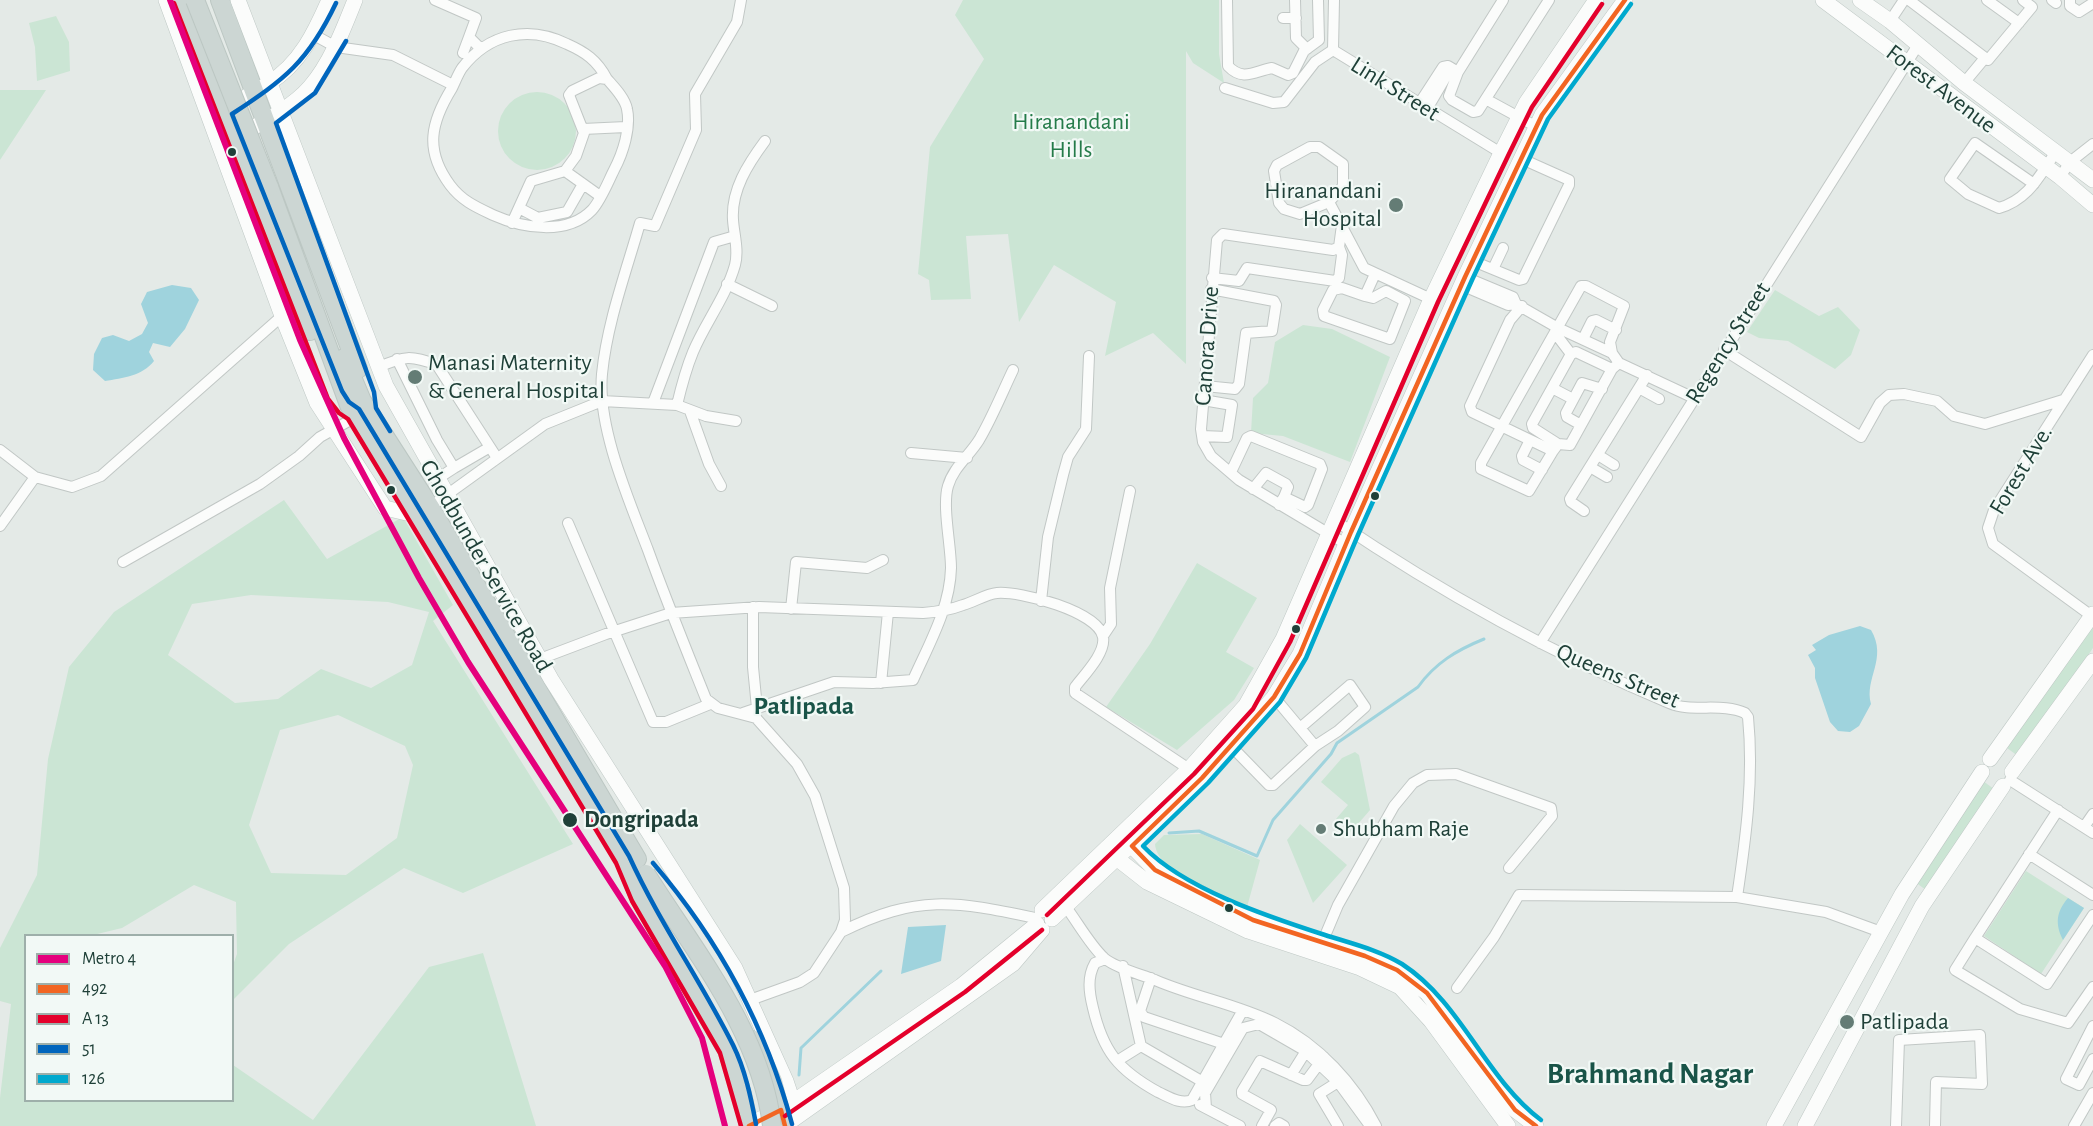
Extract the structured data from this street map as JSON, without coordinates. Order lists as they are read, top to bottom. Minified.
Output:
{"streets":{"street":["Link Street","Forest Avenue","Regency Street","Canora Drive","Forest Ave.","Ghodbunder Service Road","Queens Street"]},"crossings":[["Forest Avenue","Regency Street"],["Regency Street","Queens Street"],["Canora Drive","Queens Street"]],"districts":["Patlipada","Brahmand Nagar"],"parks":["Hiranandani Hills"],"places":["Hiranandani Hospital","Manasi Maternity & General Hospital","Dongripada","Shubham Raje","Patlipada"],"lines":["metro line 4","transit line 492","transit line 51","transit line 126"],"legend":["Metro 4","492","A 13","51","126"]}
